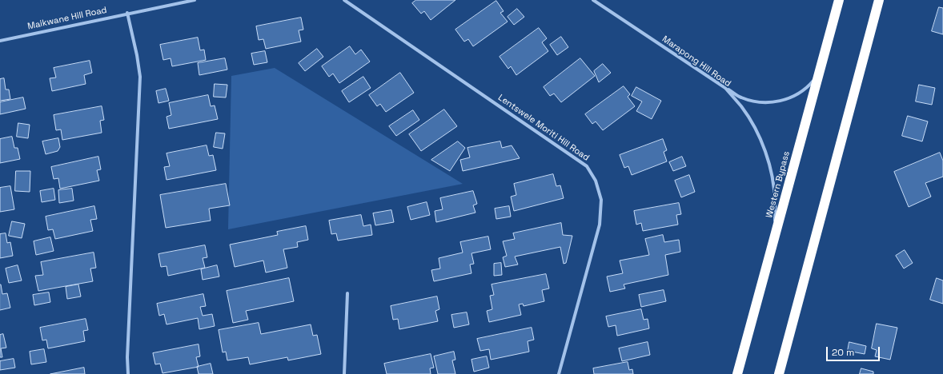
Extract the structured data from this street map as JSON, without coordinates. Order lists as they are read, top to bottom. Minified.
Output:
{"streets":{"highway":["Western Bypass"],"street":["Maikwane Hill Road","Marapong Hill Road","Lentswele Moriti Hill Road"]},"crossings":[["Marapong Hill Road","Western Bypass"]],"scale_bar":"20 m"}
